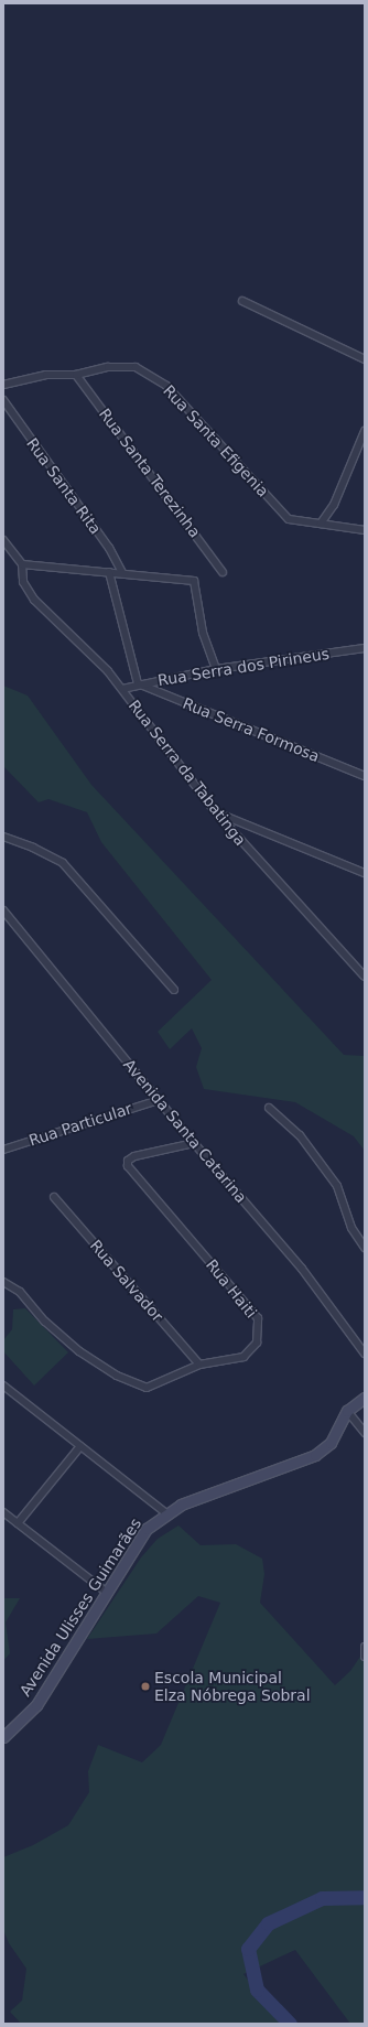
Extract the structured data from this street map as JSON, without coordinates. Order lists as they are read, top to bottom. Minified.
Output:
{"streets":{"main road":["Avenida Ulisses Guimarães"],"street":["Rua Santa Efigenia","Rua Santa Terezinha","Rua Santa Rita","Rua Serra dos Pirineus","Rua Serra Formosa","Rua Serra da Tabatinga","Rua Particular","Avenida Santa Catarina","Rua Salvador","Rua Haiti"]},"crossings":[["Rua Santa Efigenia","Rua Santa Terezinha"],["Rua Serra dos Pirineus","Rua Serra Formosa"],["Rua Serra dos Pirineus","Rua Serra da Tabatinga"],["Rua Particular","Avenida Santa Catarina"],["Avenida Santa Catarina","Rua Haiti"],["Rua Salvador","Rua Haiti"]],"places":["Escola Municipal Elza Nóbrega Sobral"]}
